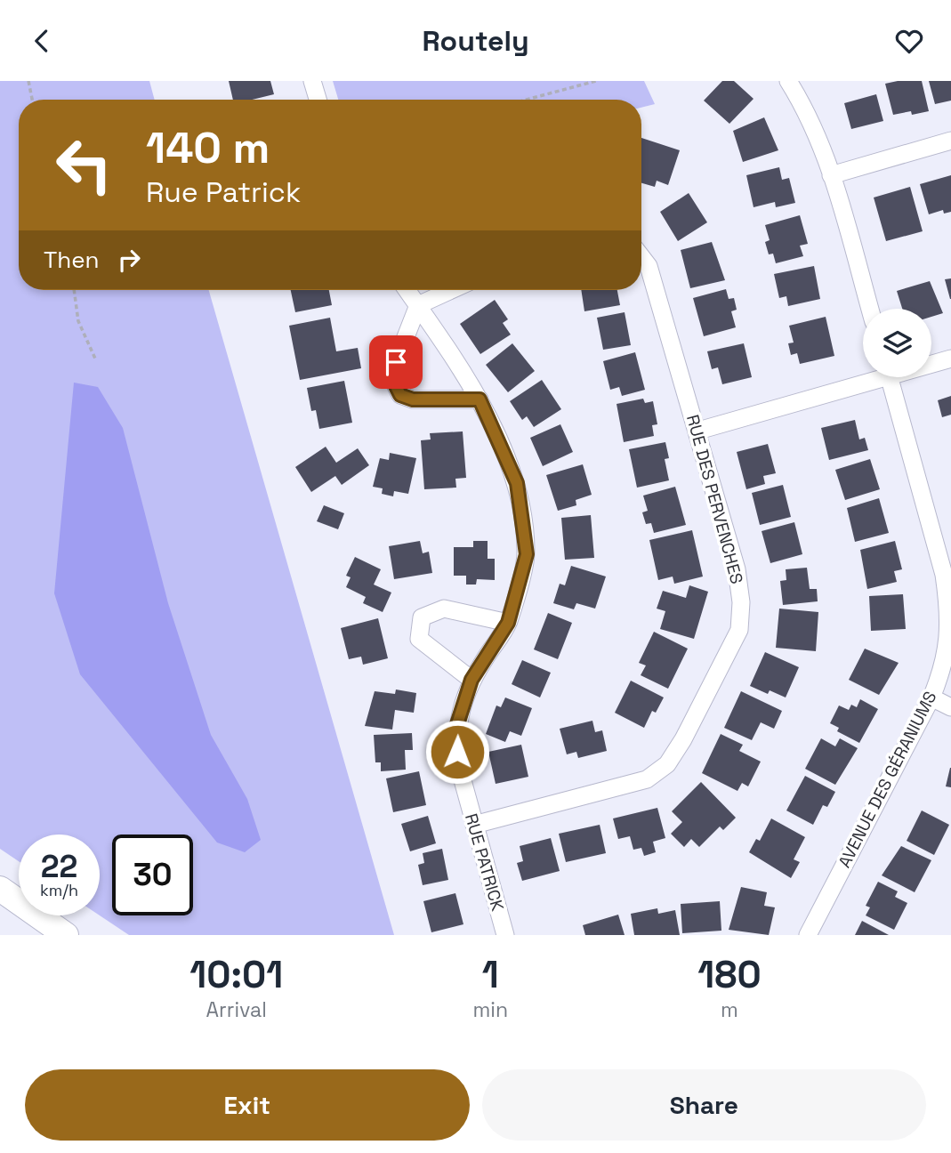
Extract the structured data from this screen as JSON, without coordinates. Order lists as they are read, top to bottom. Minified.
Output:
{"streets":{"street":["RUE DES PERVENCHES","AVENUE DES GÉRANIUMS","RUE PATRICK"]},"crossings":[["RUE DES PERVENCHES","RUE PATRICK"]],"page":{"header":"Routely","turn":["140 m","Rue Patrick"],"then":"Then","speed":"22 km/h","limit":"30","eta":["10:01","Arrival","1","min","180","m"],"buttons":["Exit","Share"]}}
